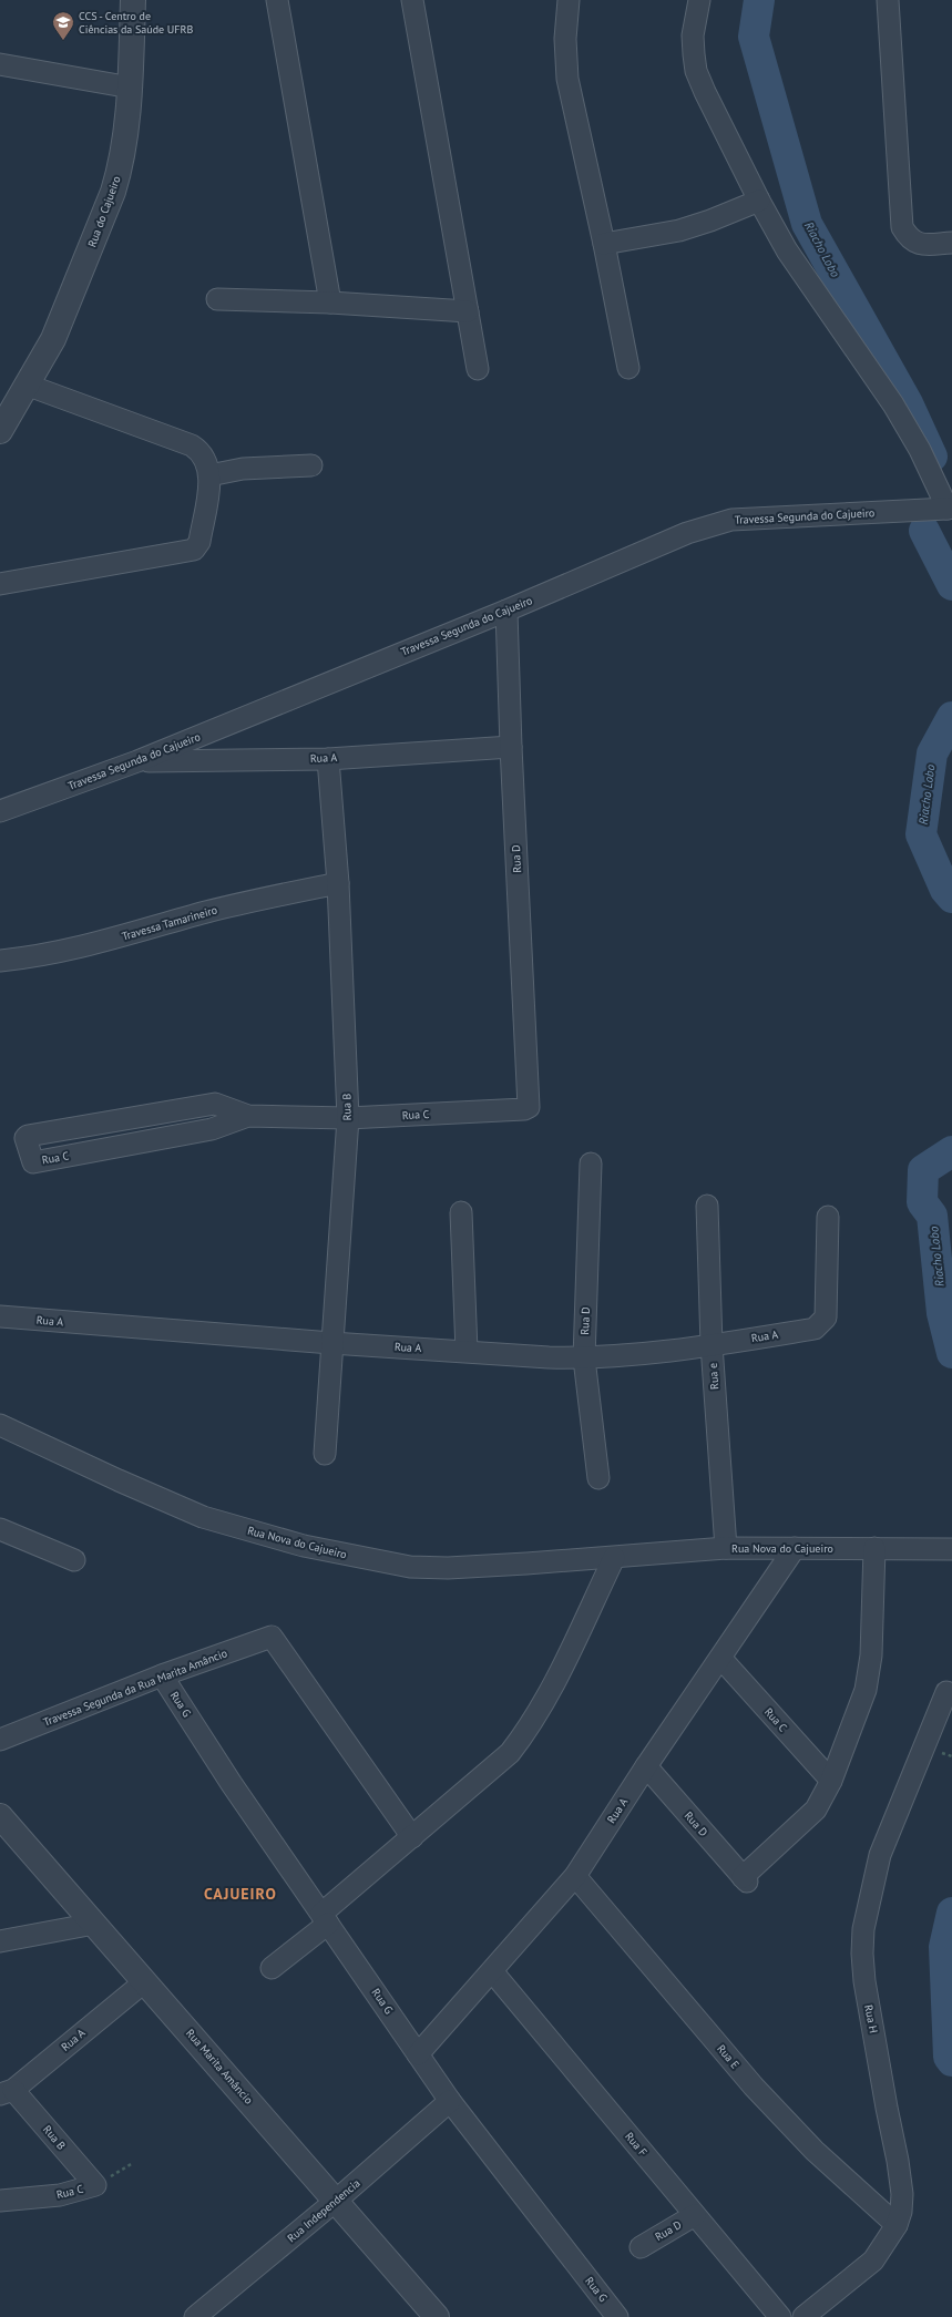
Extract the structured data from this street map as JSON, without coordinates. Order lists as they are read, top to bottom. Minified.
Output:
{"streets":{"street":["Rua do Cajueiro","Travessa Segunda do Cajueiro","Rua A","Rua D","Travessa Tamarineiro","Rua B","Rua C","Rua e","Rua Nova do Cajueiro","Travessa Segunda da Rua Marita Amâncio","Rua G","Rua H","Rua E","Rua Marita Amâncio","Rua F","Rua Independencia"]},"crossings":[["Travessa Segunda do Cajueiro","Rua A"],["Travessa Segunda do Cajueiro","Rua D"],["Rua A","Rua D"],["Rua A","Rua B"],["Rua A","Rua C"],["Rua A","Rua e"],["Rua A","Rua Nova do Cajueiro"],["Rua A","Rua G"],["Rua A","Rua E"],["Rua A","Rua Marita Amâncio"],["Rua A","Rua F"],["Rua D","Rua C"],["Rua D","Rua F"],["Travessa Tamarineiro","Rua B"],["Rua B","Rua C"],["Rua e","Rua Nova do Cajueiro"],["Travessa Segunda da Rua Marita Amâncio","Rua G"],["Rua G","Rua Independencia"],["Rua H","Rua E"],["Rua Marita Amâncio","Rua Independencia"]],"districts":["CAJUEIRO"],"water":["Riacho Lobo"],"places":{"school or university":["CCS - Centro de Ciências da Saúde UFRB"]}}
